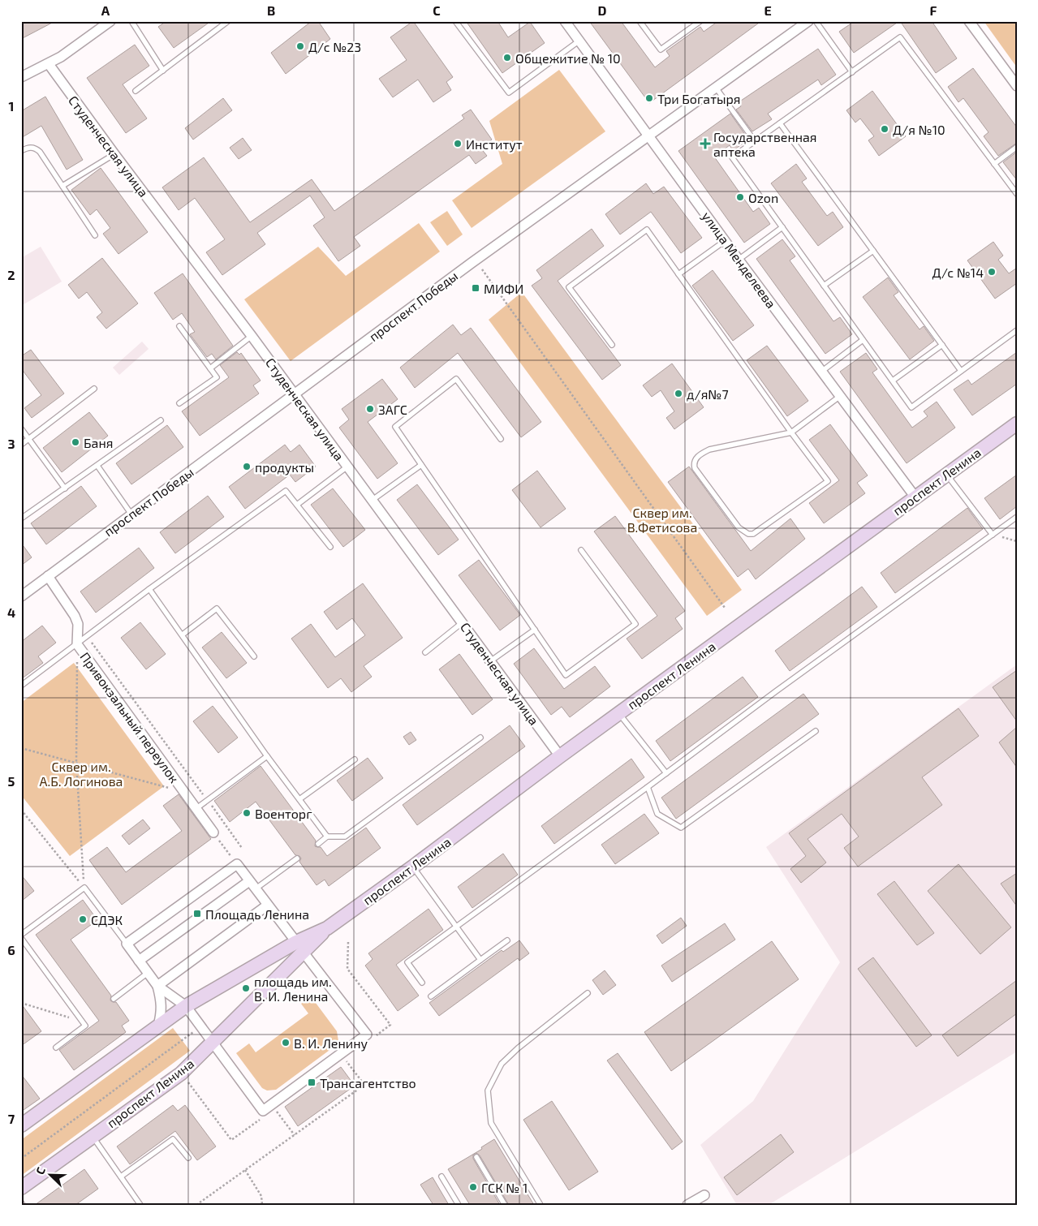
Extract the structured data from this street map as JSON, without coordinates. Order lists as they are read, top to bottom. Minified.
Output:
{"streets":{"street":["Студенческая улица","улица Менделеева","проспект Победы","проспект Ленина","Привокзальный переулок"]},"crossings":[["Студенческая улица","проспект Победы"],["Студенческая улица","проспект Ленина"],["улица Менделеева","проспект Победы"],["улица Менделеева","проспект Ленина"],["проспект Победы","Привокзальный переулок"]],"parks":["Сквер им. В.Фетисова","Сквер им. А.Б. Логинова"],"places":{"other":["Д/с №23","Общежитие № 10","Три Богатыря","Д/я №10","Институт","Ozon","Д/с №14","д/я№7","ЗАГС","Баня","продукты","Военторг","СДЭК","площадь им. В. И. Ленина","В. И. Ленину","ГСК № 1"],"health":["Государственная аптека"],"transit":["МИФИ","Площадь Ленина","Трансагентство"]},"north":"top left","grid":{"columns":["A","B","C","D","E","F"],"rows":["1","2","3","4","5","6","7"]}}
